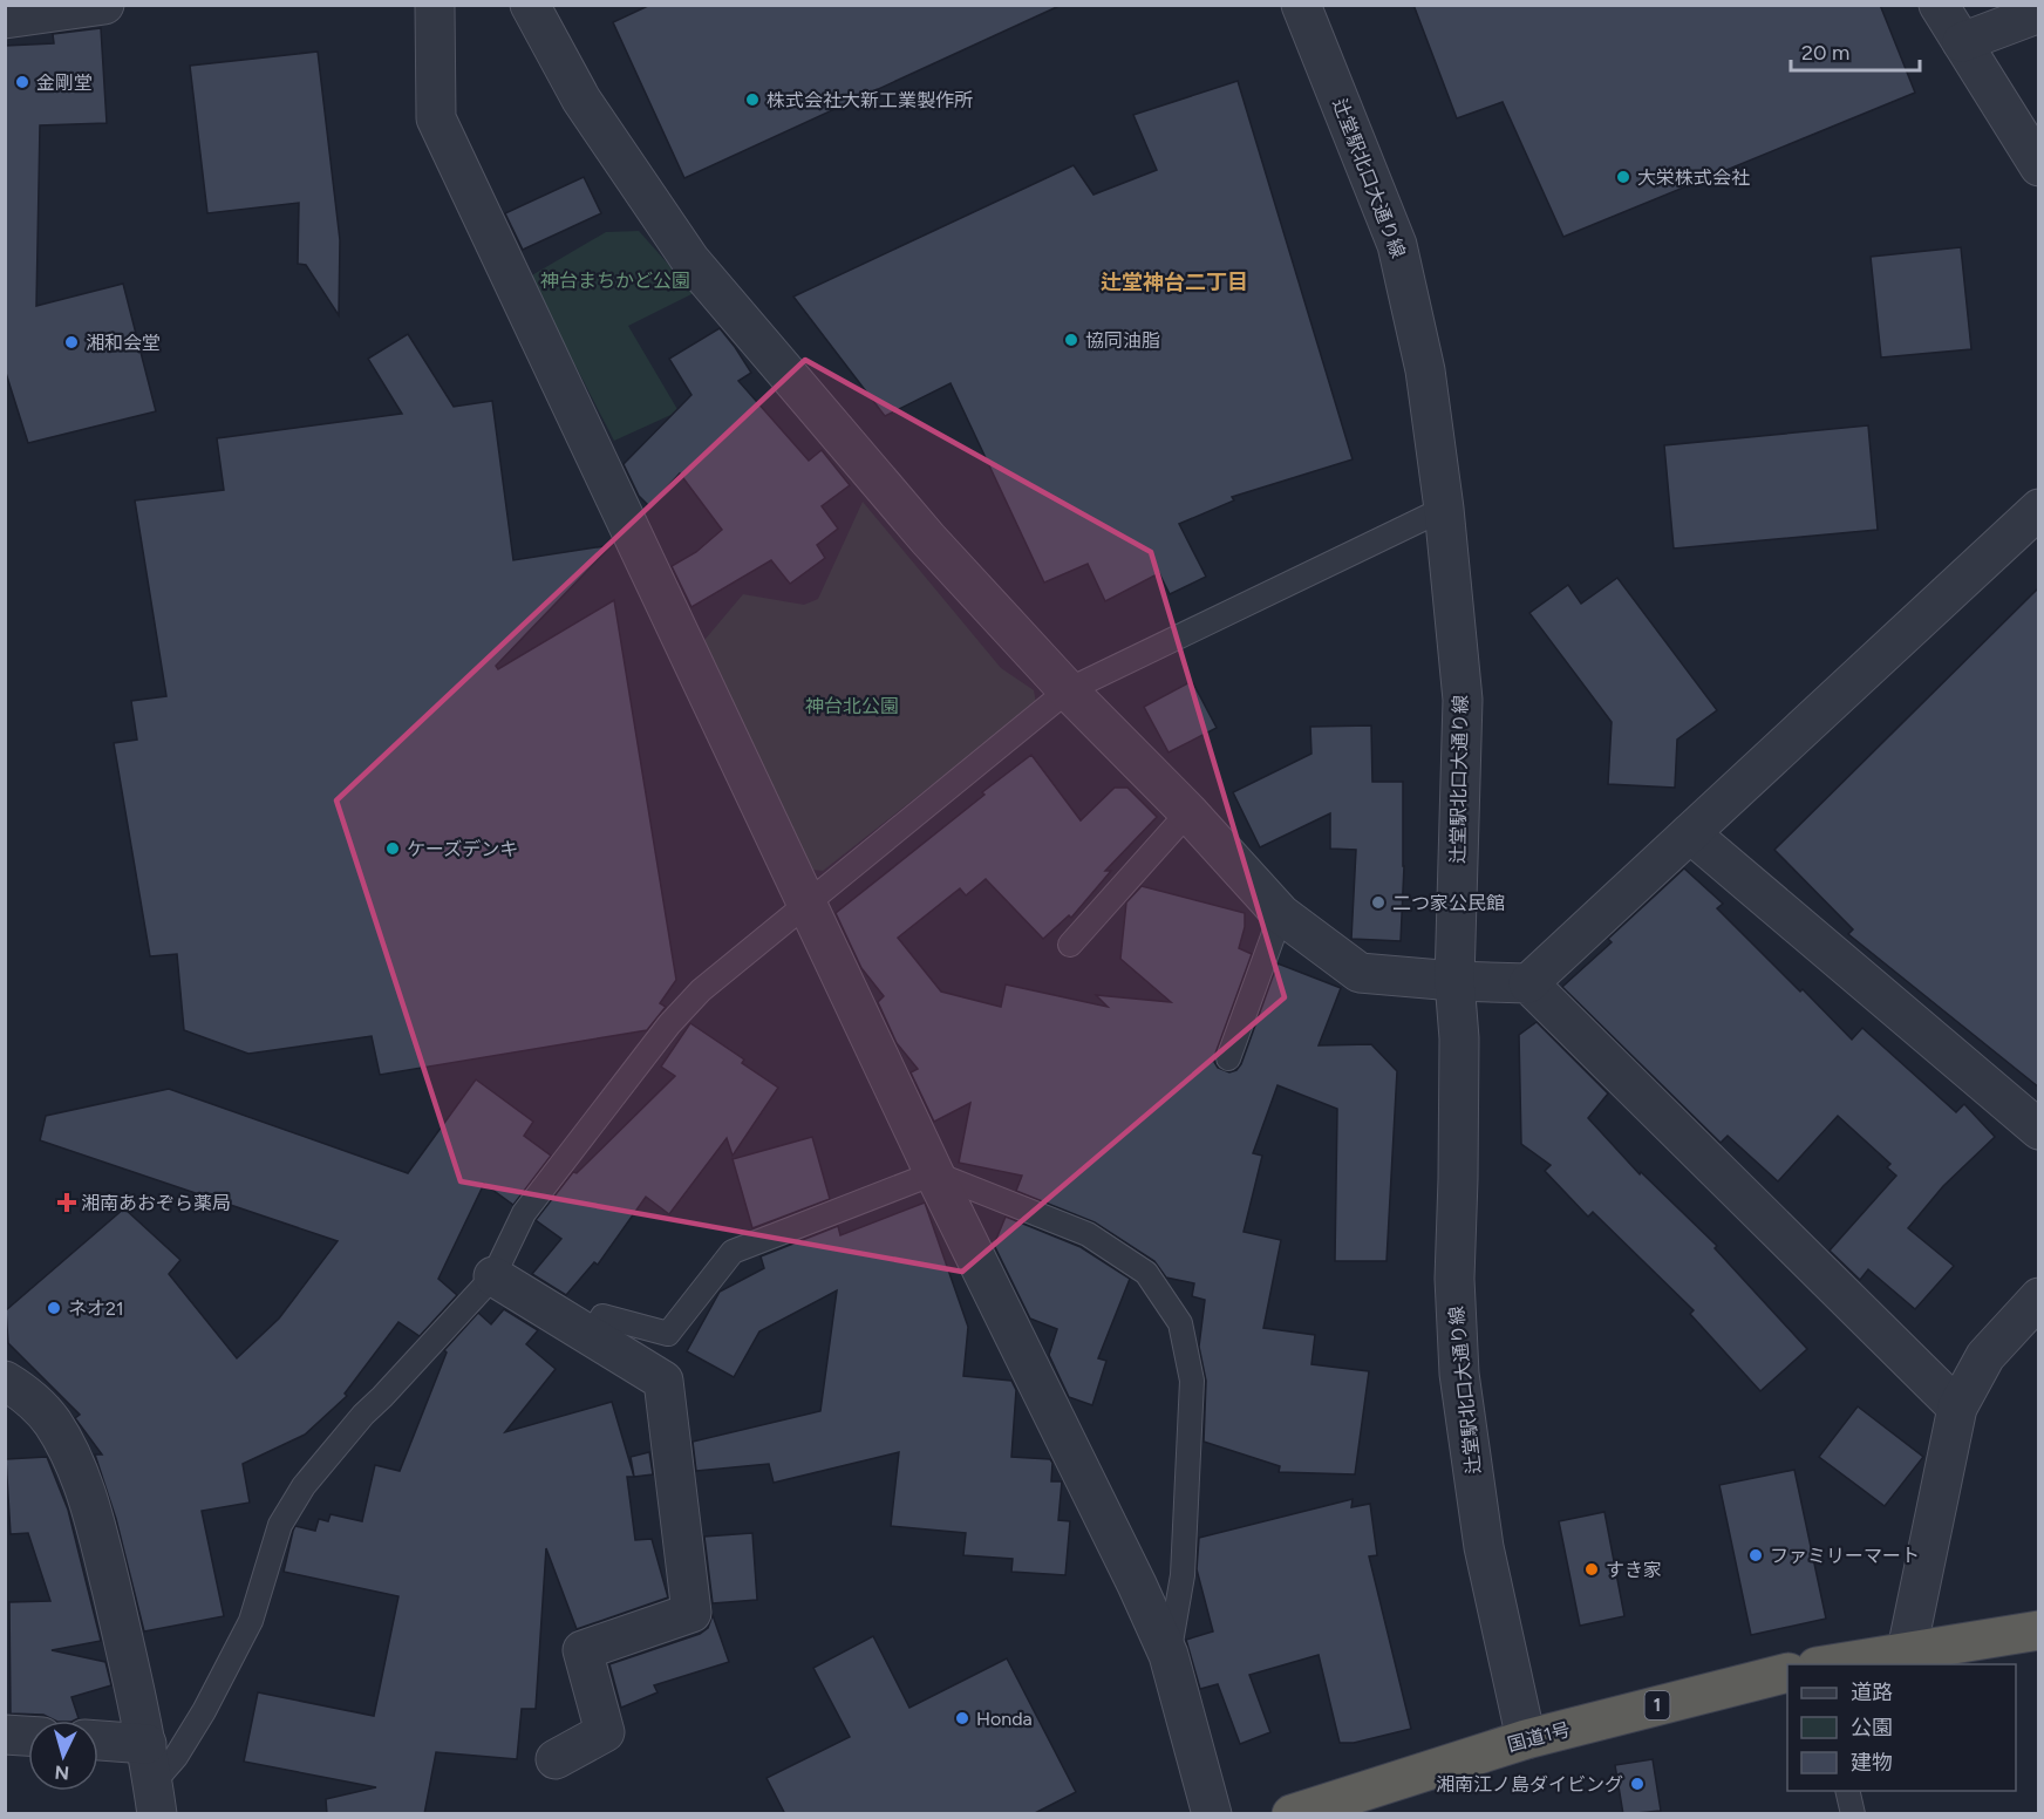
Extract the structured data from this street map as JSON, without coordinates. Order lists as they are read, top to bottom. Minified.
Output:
{"streets":{"highway":["1","国道1号"],"street":["辻堂駅北口大通り線"]},"crossings":[["辻堂駅北口大通り線","国道1号"]],"districts":["辻堂神台二丁目"],"parks":["神台まちかど公園","神台北公園"],"places":{"other":["金剛堂","株式会社大新工業製作所","大栄株式会社","協同油脂","湘和会堂","ケーズデンキ","二つ家公民館","ネオ21","ファミリーマート","すき家","Honda","湘南江ノ島ダイビング"],"health":["湘南あおぞら薬局"]},"legend":["道路","公園","建物"],"scale_bar":"20 m","north":"bottom"}
